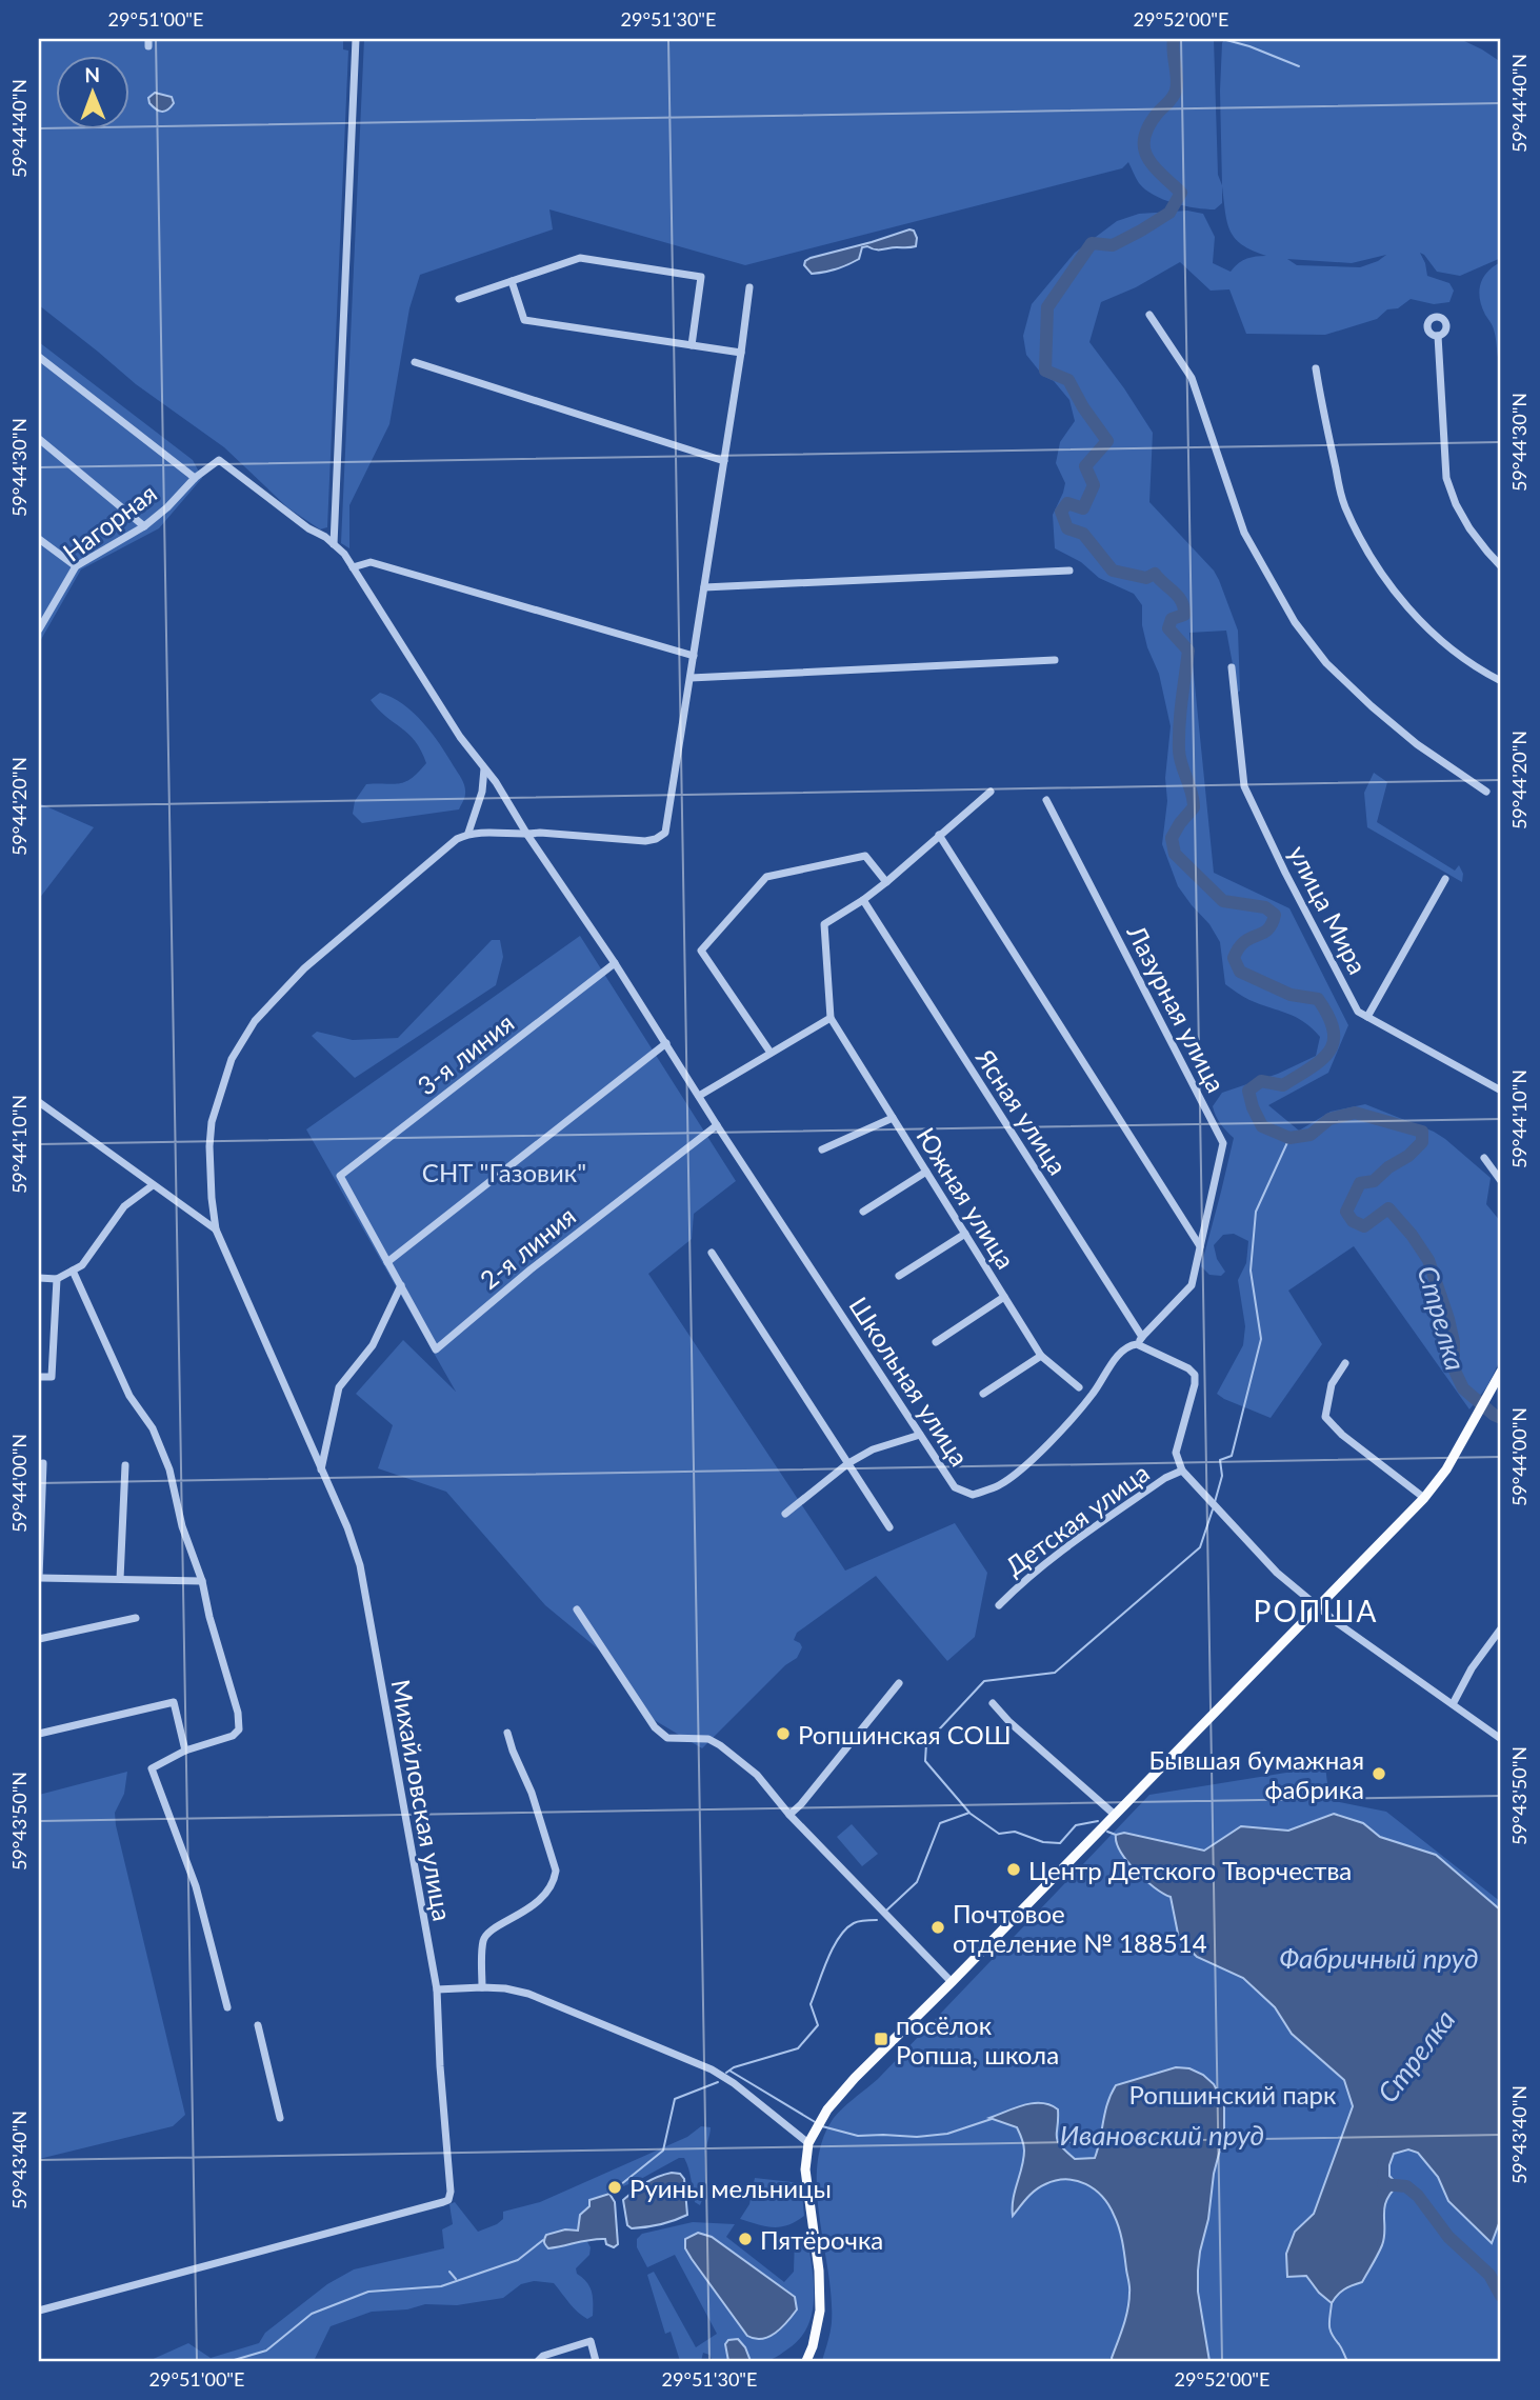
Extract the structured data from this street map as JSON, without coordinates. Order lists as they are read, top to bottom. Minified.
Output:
{"streets":{"street":["Нагорная","улица Мира","Лазурная улица","3-я линия","Ясная улица","Южная улица","2-я линия","Школьная улица","Детская улица","Михайловская улица"]},"crossings":[["Нагорная","Школьная улица"],["Лазурная улица","Ясная улица"],["Лазурная улица","Школьная улица"],["3-я линия","Школьная улица"],["Ясная улица","Школьная улица"],["2-я линия","Школьная улица"]],"districts":["РОПША"],"water":["Стрелка","Фабричный пруд","Ивановский пруд"],"parks":["СНТ \"Газовик\"","Ропшинский парк"],"places":{"other":["Ропшинская СОШ","Бывшая бумажная фабрика","Центр Детского Творчества","Почтовое отделение № 188514","Руины мельницы","Пятёрочка"],"transit":["посёлок Ропша, школа"]},"north":"top","coordinates":["29°51'00\"E","29°51'30\"E","29°52'00\"E","59°44'40\"N","59°44'30\"N","59°44'20\"N","59°44'10\"N","59°44'00\"N","59°43'50\"N","59°43'40\"N"]}
